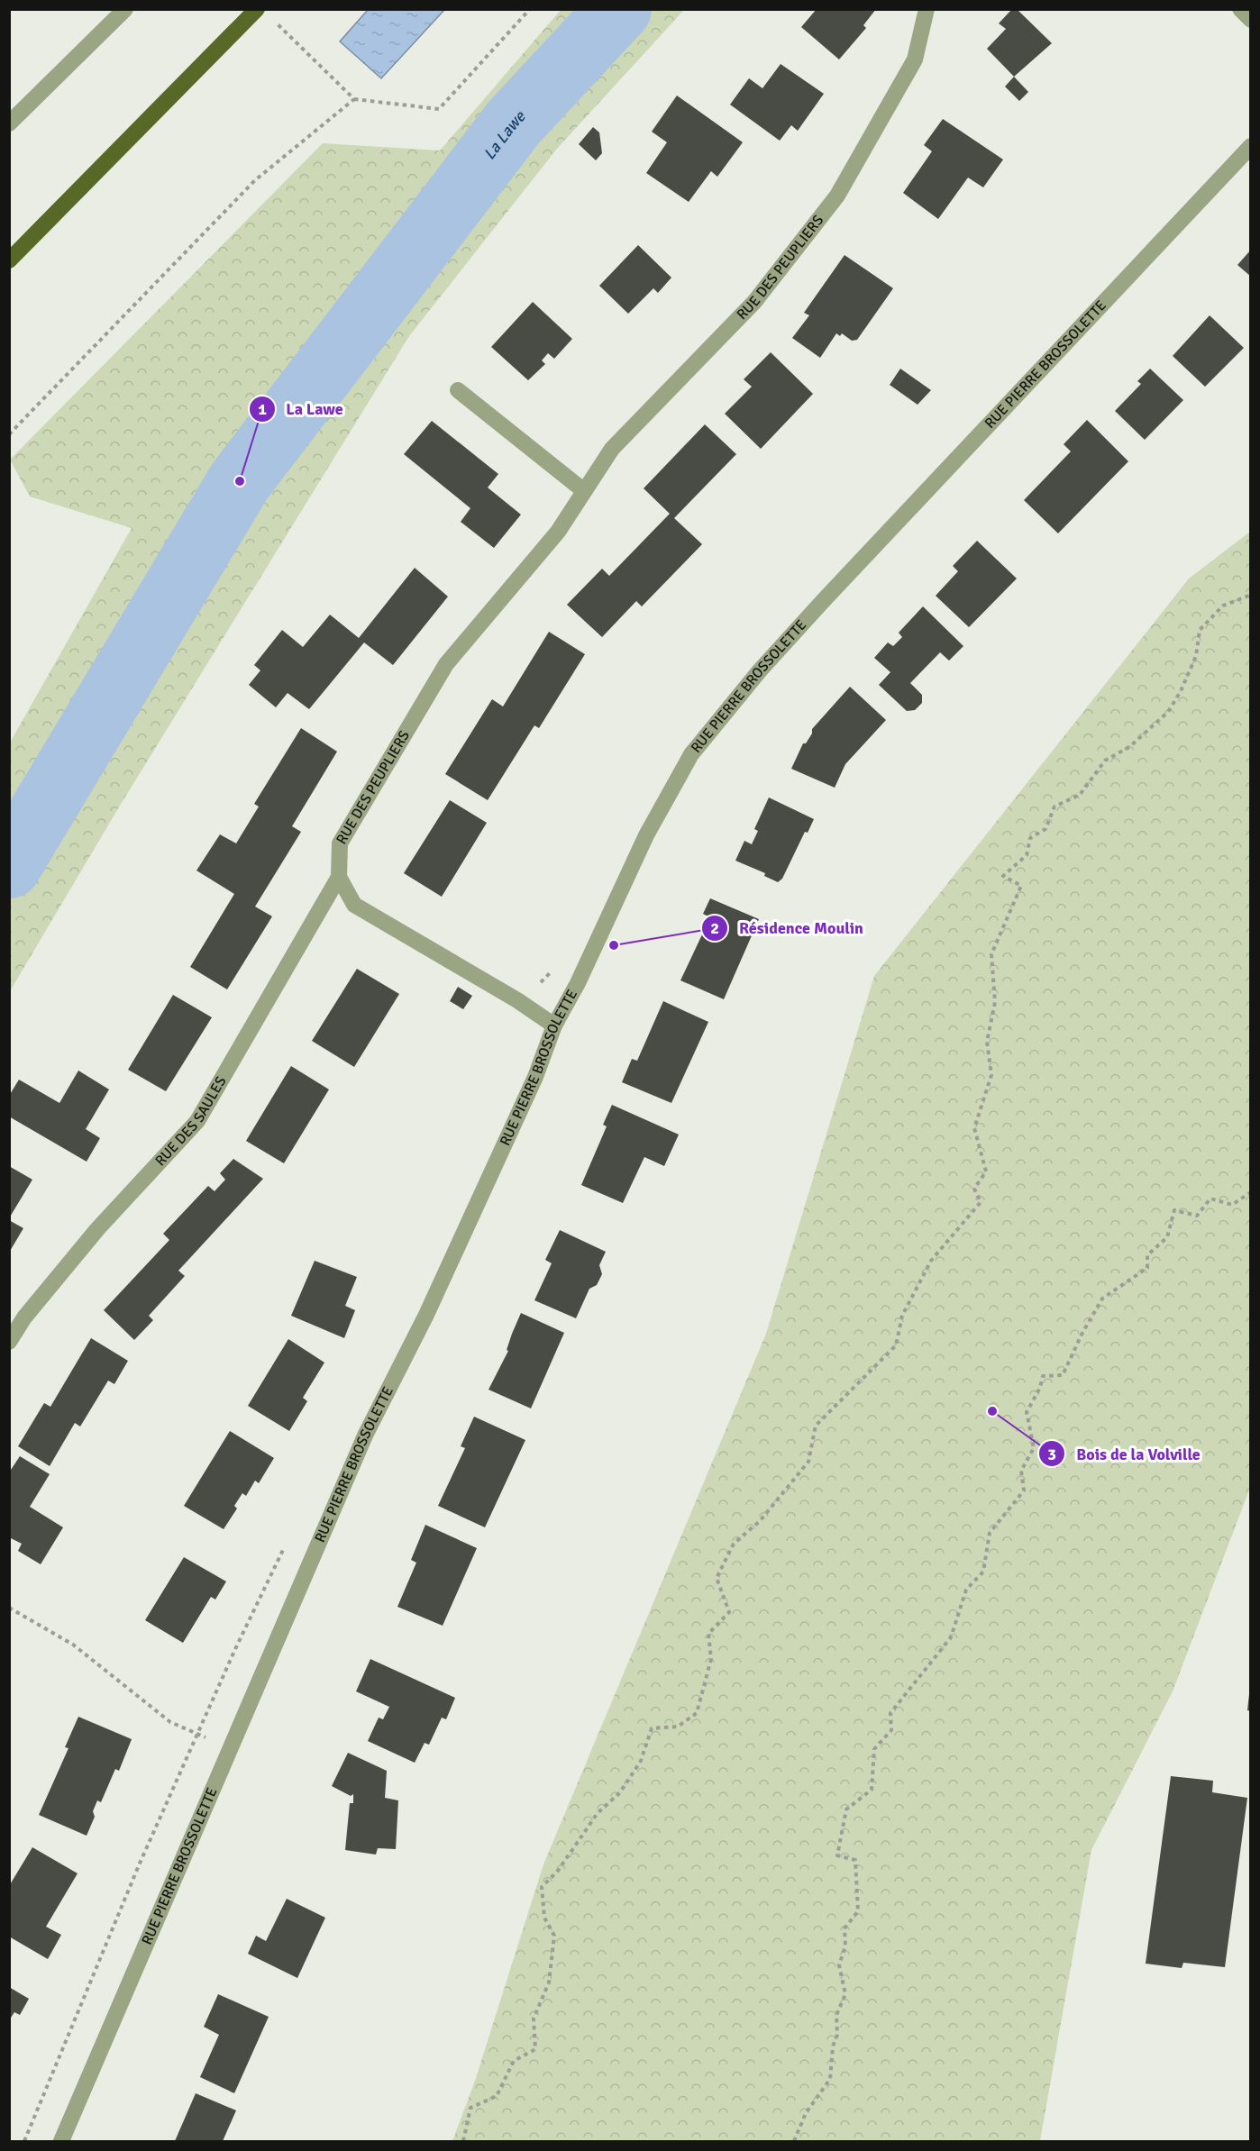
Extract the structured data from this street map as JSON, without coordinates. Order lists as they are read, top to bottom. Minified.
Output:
{"streets":{"street":["RUE DES PEUPLIERS","RUE PIERRE BROSSOLETTE","RUE DES SAULES"]},"crossings":[["RUE DES PEUPLIERS","RUE DES SAULES"]],"water":["La Lawe"],"places":["La Lawe","Résidence Moulin","Bois de la Volville"]}
